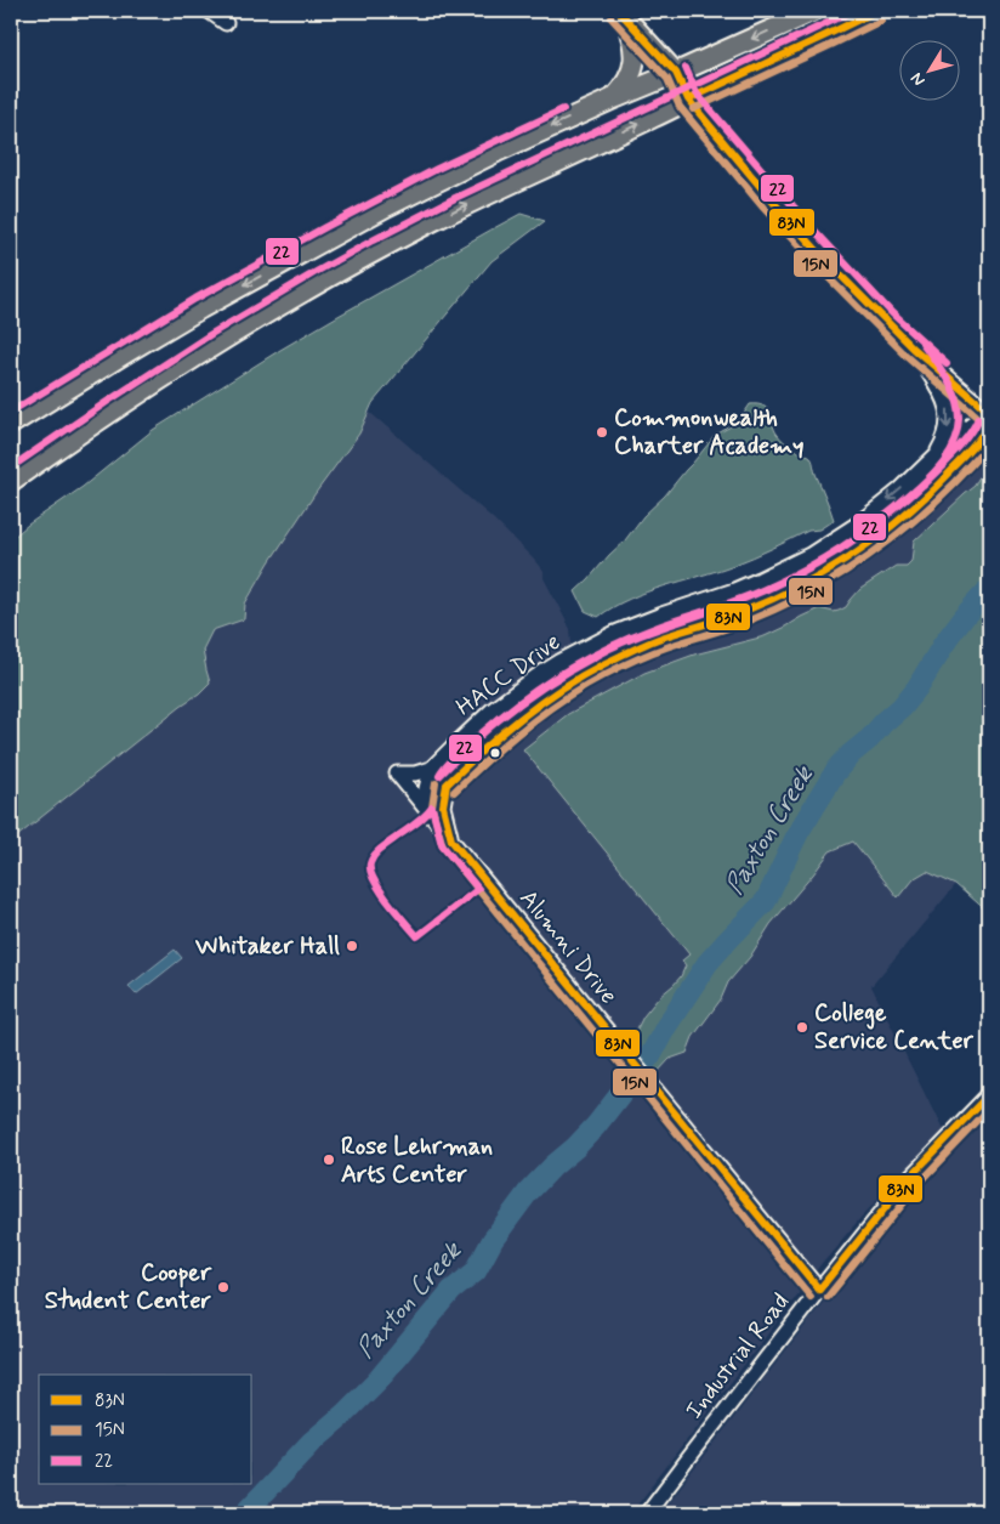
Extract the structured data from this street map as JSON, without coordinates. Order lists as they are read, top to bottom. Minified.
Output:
{"streets":{"street":["HACC Drive","Alumni Drive","Industrial Road"]},"crossings":[["HACC Drive","Alumni Drive"],["Alumni Drive","Industrial Road"]],"water":["Paxton Creek"],"places":["Commonwealth Charter Academy","Whitaker Hall","College Service Center","Rose Lehrman Arts Center","Cooper Student Center"],"lines":["transit line 83N","transit line 22","transit line 15N"],"legend":["83N","15N","22"],"north":"bottom left"}
